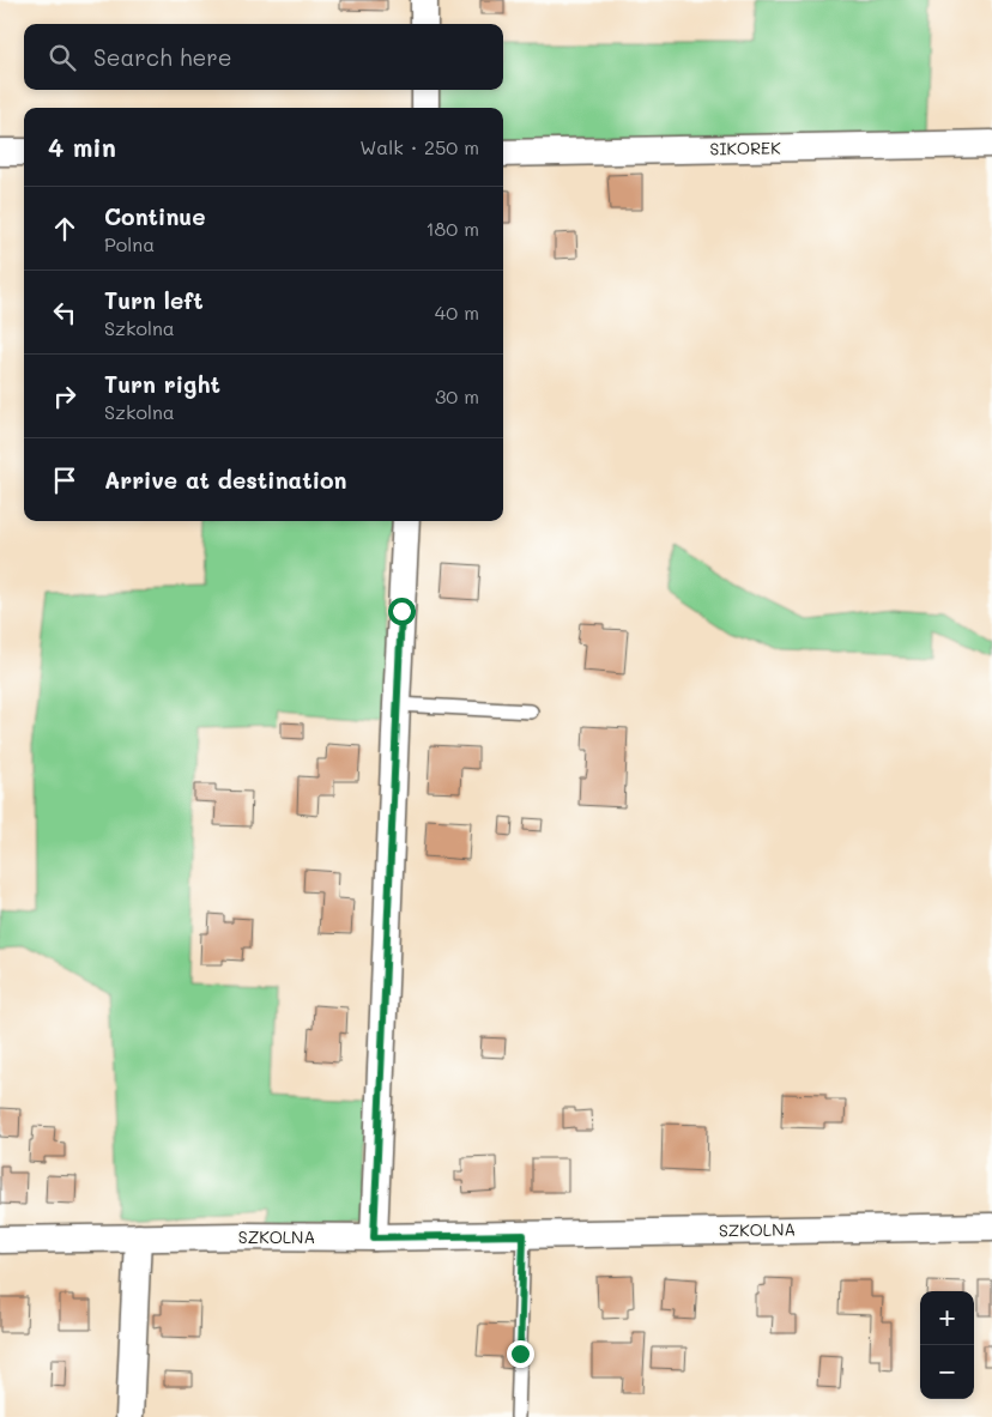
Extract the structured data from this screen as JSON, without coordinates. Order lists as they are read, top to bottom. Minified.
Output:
{"streets":{"street":["SIKOREK","SZKOLNA"]},"page":{"search":"Search here","heading":["4 min","Walk · 250 m"],"list":[["Continue","Polna","180 m"],["Turn left","Szkolna","40 m"],["Turn right","Szkolna","30 m"],"Arrive at destination"],"map_buttons":["+","−"]}}
